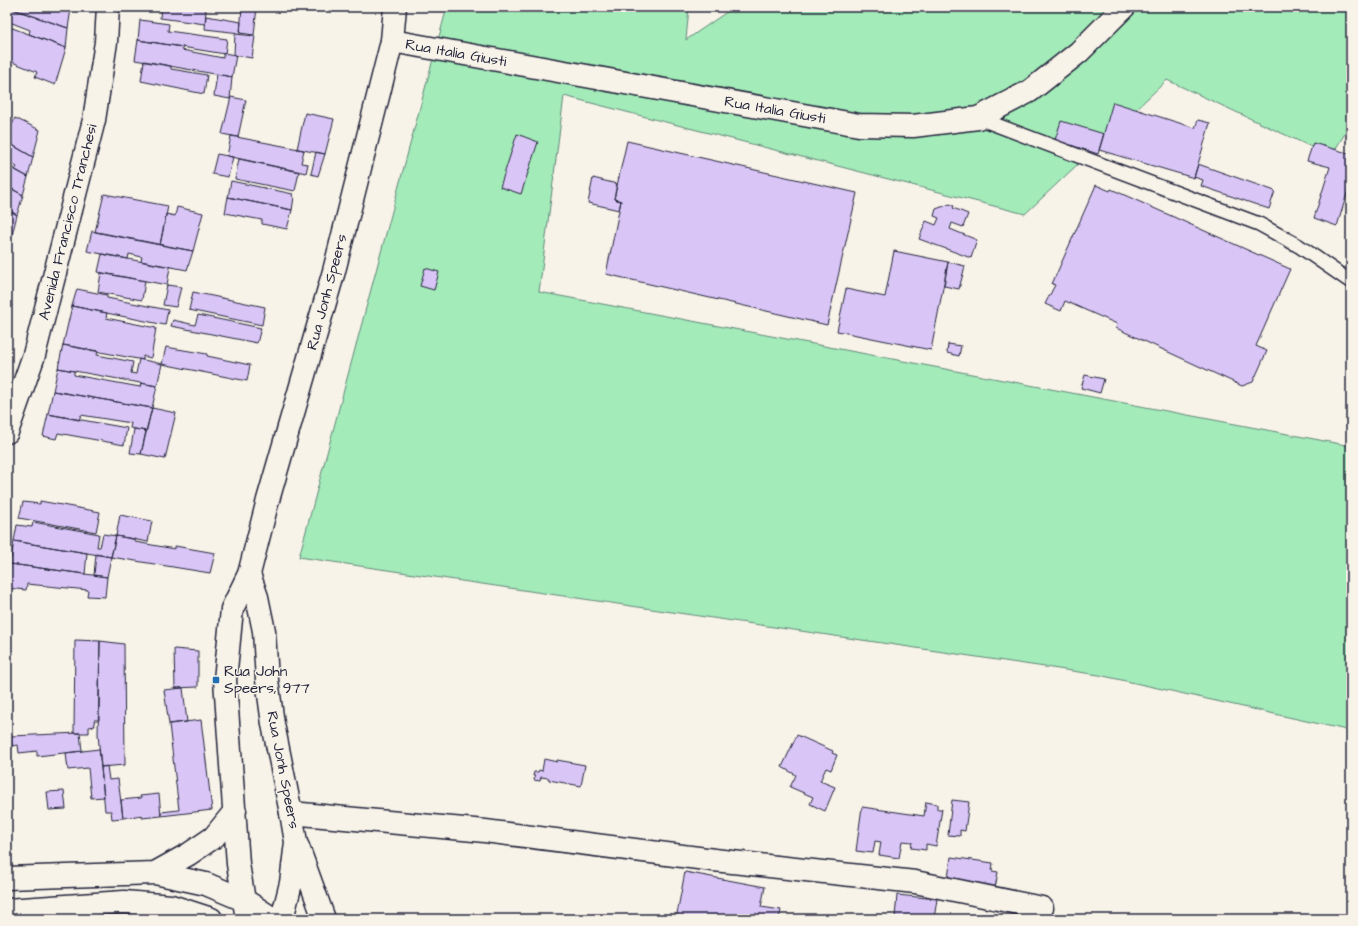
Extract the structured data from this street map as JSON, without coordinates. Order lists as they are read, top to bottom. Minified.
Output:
{"streets":{"main road":["Rua Italia Giusti","Avenida Francisco Tranchesi","Rua Jonh Speers"]},"crossings":[["Rua Italia Giusti","Rua Jonh Speers"]],"places":{"transit":["Rua John Speers, 977"]}}
